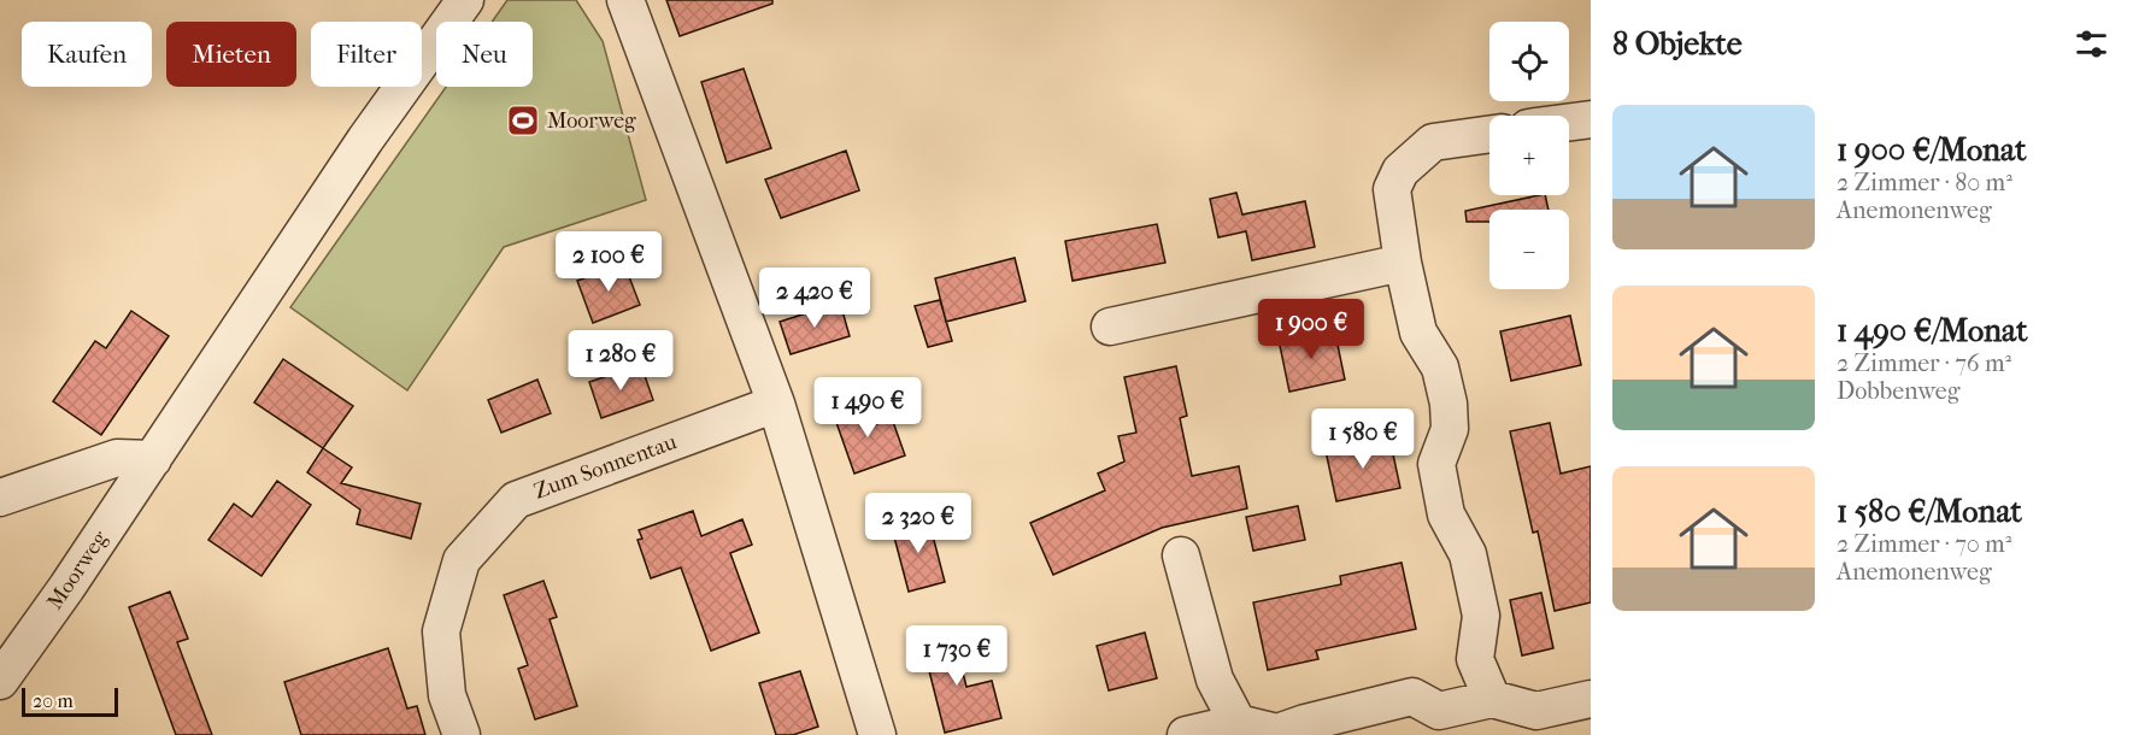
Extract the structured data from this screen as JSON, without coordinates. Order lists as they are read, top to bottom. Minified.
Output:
{"streets":{"street":["Zum Sonnentau","Moorweg"]},"places":{"sports":["Moorweg"]},"scale_bar":"20 m","page":{"heading":"8 Objekte","map_buttons":["+","−"],"chip":["Kaufen","Mieten","Filter","Neu"],"list":[{"name":"1 900 €/Monat","note":"2 Zimmer · 80 m² · Anemonenweg"},{"name":"1 490 €/Monat","note":"2 Zimmer · 76 m² · Dobbenweg"},{"name":"1 580 €/Monat","note":"2 Zimmer · 70 m² · Anemonenweg"}],"price":["2 100 €","2 420 €","1 900 €","1 280 €","1 490 €","1 580 €","2 320 €","1 730 €"],"scale":"20 m"}}
